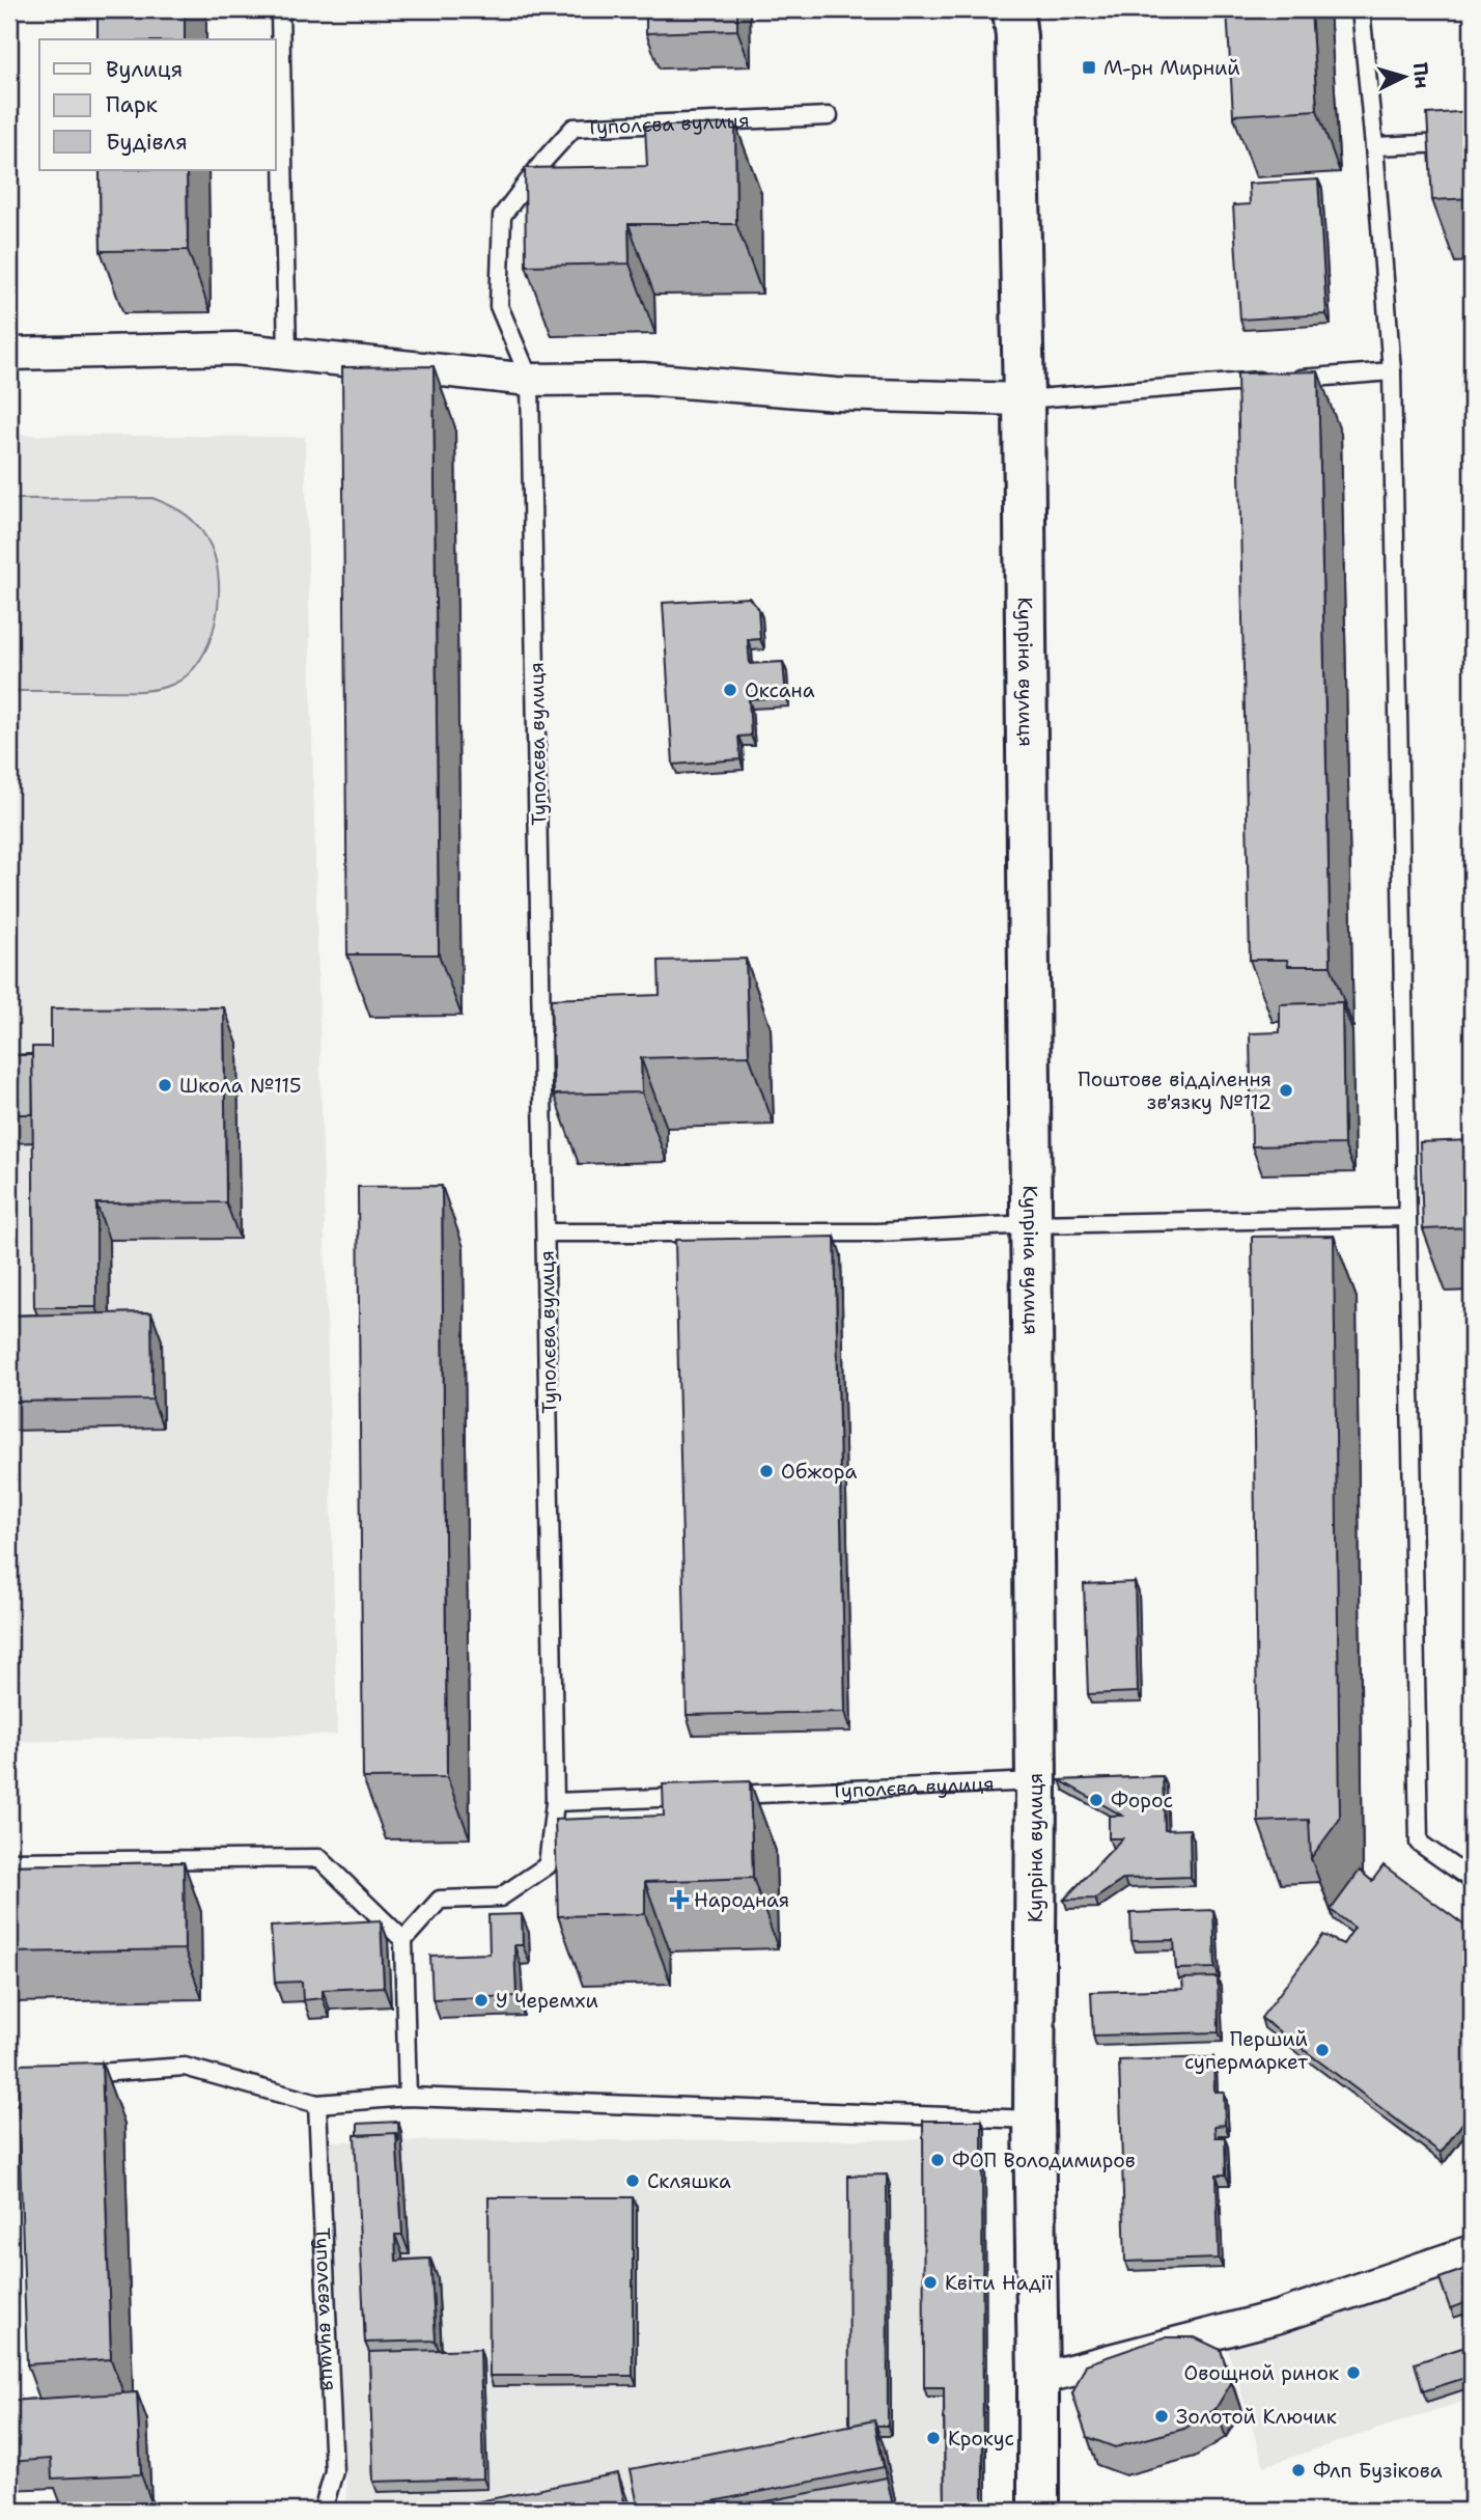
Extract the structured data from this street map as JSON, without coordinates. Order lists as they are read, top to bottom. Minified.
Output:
{"streets":{"main road":["Купріна вулиця"],"lane":["Туполєва вулиця"]},"crossings":[["Туполєва вулиця","Купріна вулиця"]],"places":{"transit":["М-рн Мирний"],"other":["Оксана","Школа №115","Поштове відділення зв'язку №112","Обжора","Форос","У Черемхи","Перший супермаркет","ФОП Володимиров","Скляшка","Квіти Надії","Овощной ринок","Золотой Ключик","Крокус","Флп Бузікова"],"health":["Народная"]},"legend":["Вулиця","Парк","Будівля"],"north":"right"}
